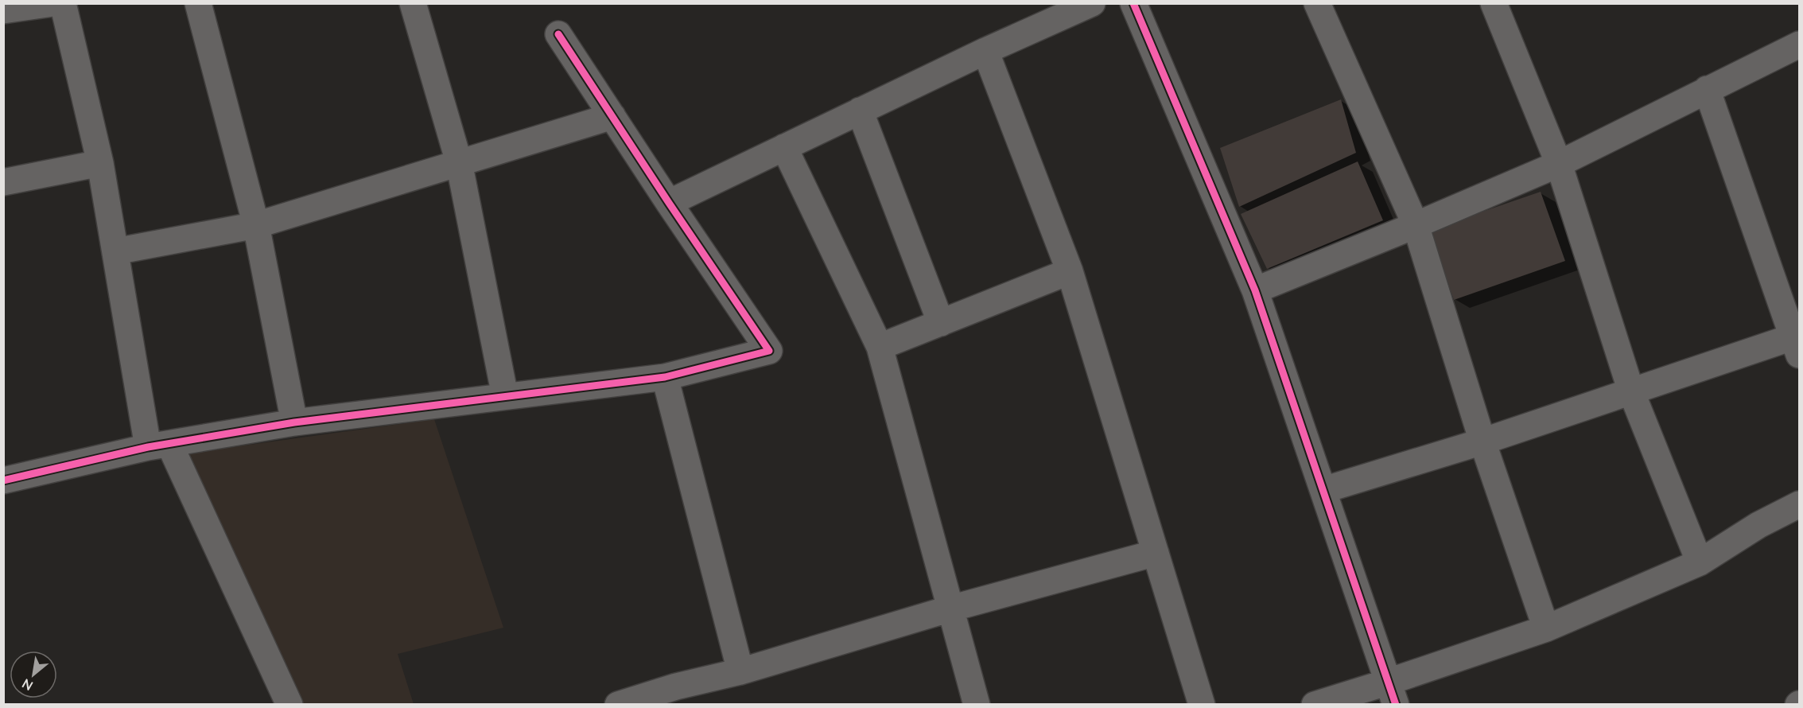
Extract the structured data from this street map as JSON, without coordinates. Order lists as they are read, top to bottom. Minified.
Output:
{"north":"bottom left"}
